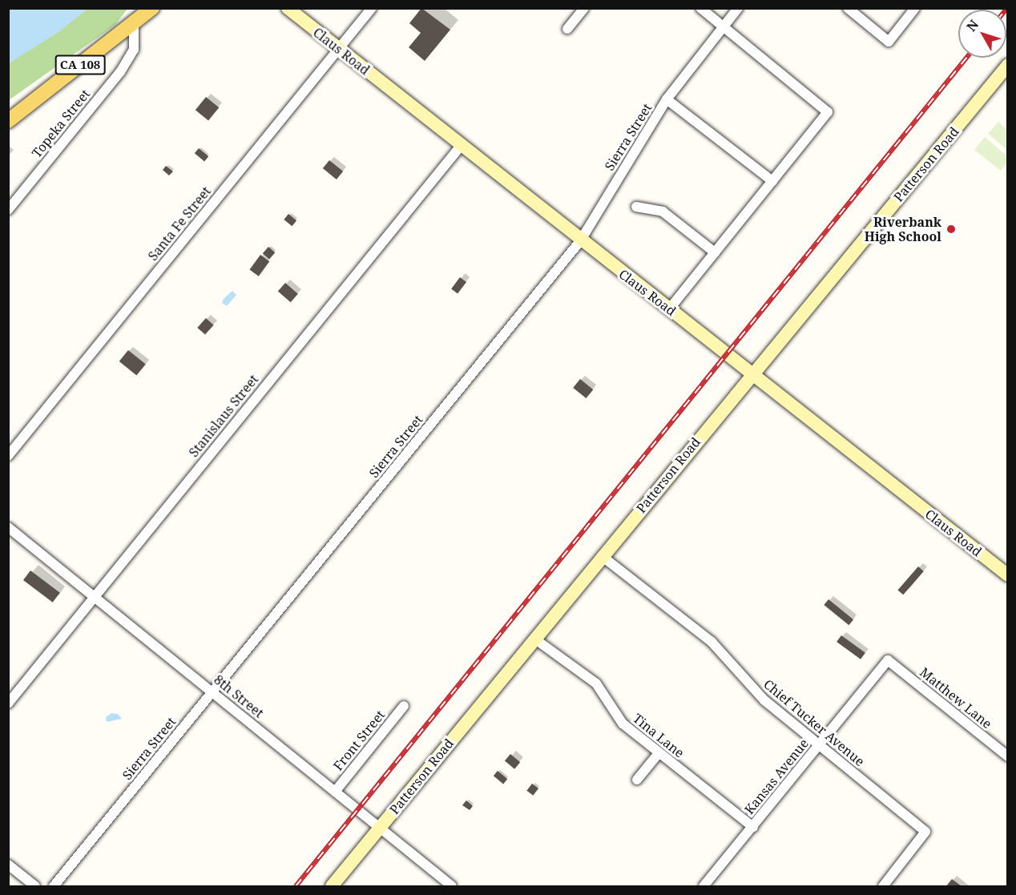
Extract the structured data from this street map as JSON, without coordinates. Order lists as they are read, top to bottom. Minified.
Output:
{"streets":{"main road":["Claus Road","CA 108","Patterson Road"],"street":["Topeka Street","Sierra Street","Santa Fe Street","Stanislaus Street","8th Street","Matthew Lane","Chief Tucker Avenue","Tina Lane","Front Street","Kansas Avenue"]},"crossings":[["Claus Road","Sierra Street"],["Claus Road","Patterson Road"],["Claus Road","Santa Fe Street"],["Claus Road","Stanislaus Street"],["CA 108","Topeka Street"],["Sierra Street","8th Street"],["Patterson Road","8th Street"],["Patterson Road","Chief Tucker Avenue"],["Patterson Road","Tina Lane"],["Stanislaus Street","8th Street"],["8th Street","Front Street"],["Matthew Lane","Kansas Avenue"],["Chief Tucker Avenue","Kansas Avenue"],["Tina Lane","Kansas Avenue"]],"places":["Riverbank High School"],"north":"top left"}
